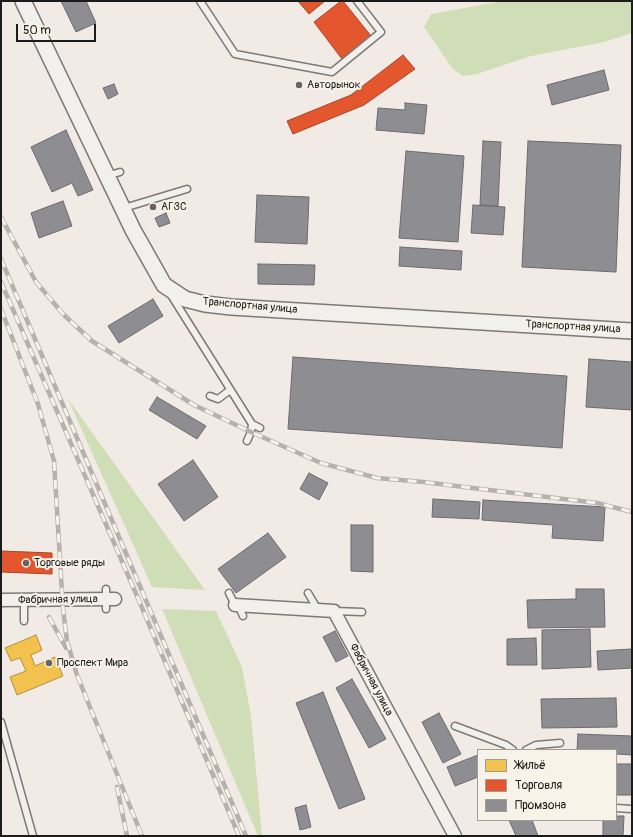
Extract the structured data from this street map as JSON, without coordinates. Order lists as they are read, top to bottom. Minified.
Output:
{"streets":{"street":["Транспортная улица","Фабричная улица"]},"places":["Авторынок","АГЗС","Торговые ряды","Проспект Мира"],"legend":["Жильё","Торговля","Промзона"],"scale_bar":"50 m"}
